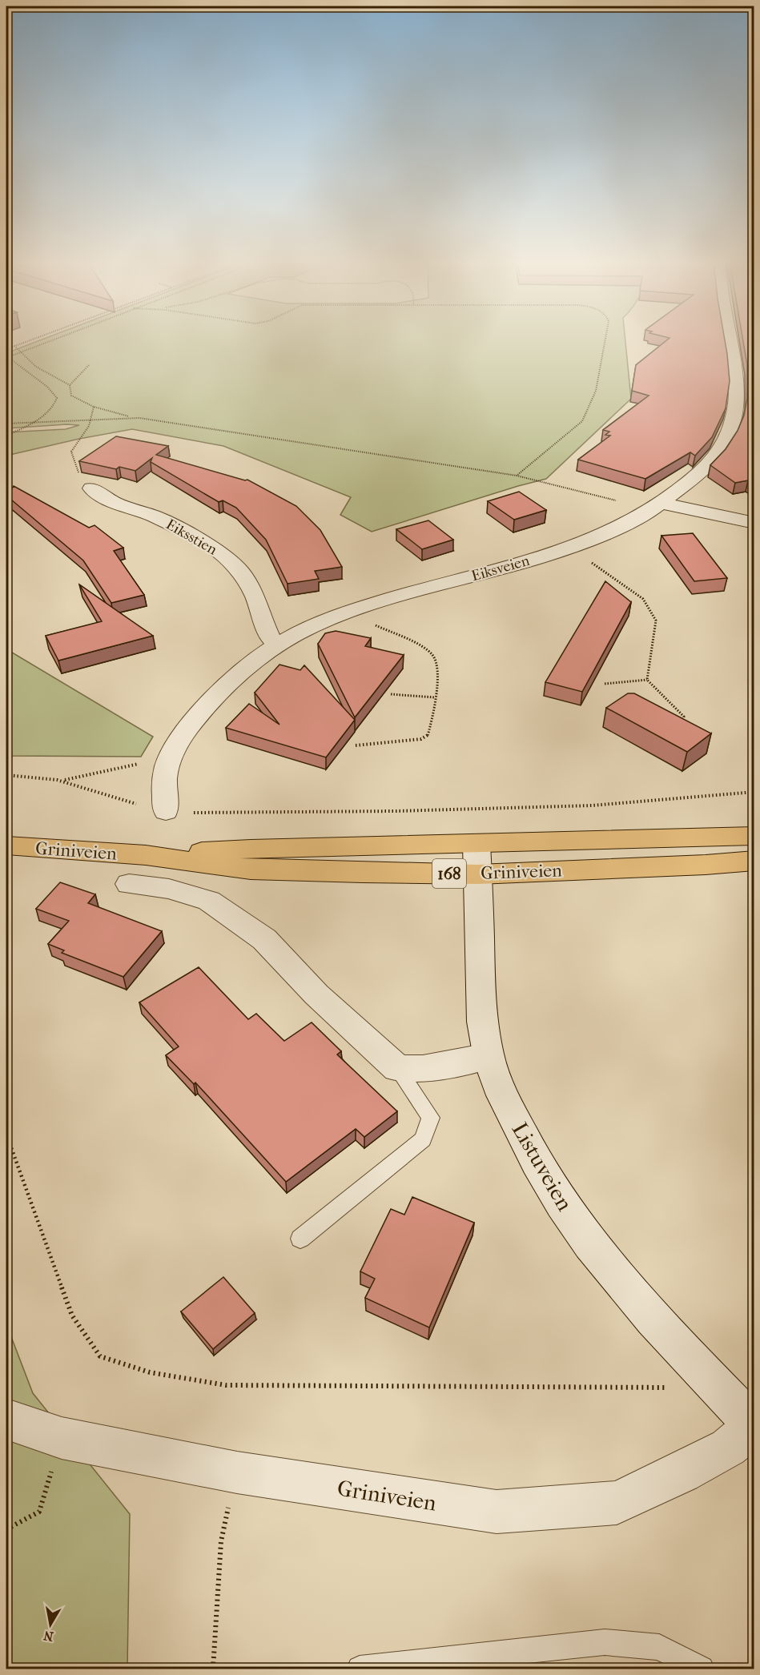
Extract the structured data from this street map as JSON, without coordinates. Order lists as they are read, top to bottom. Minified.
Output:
{"streets":{"main road":["Griniveien","168"],"street":["Eiksstien","Eiksveien","Listuveien"]},"crossings":[["Eiksstien","Eiksveien"],["Griniveien","Listuveien"]],"north":"bottom"}
